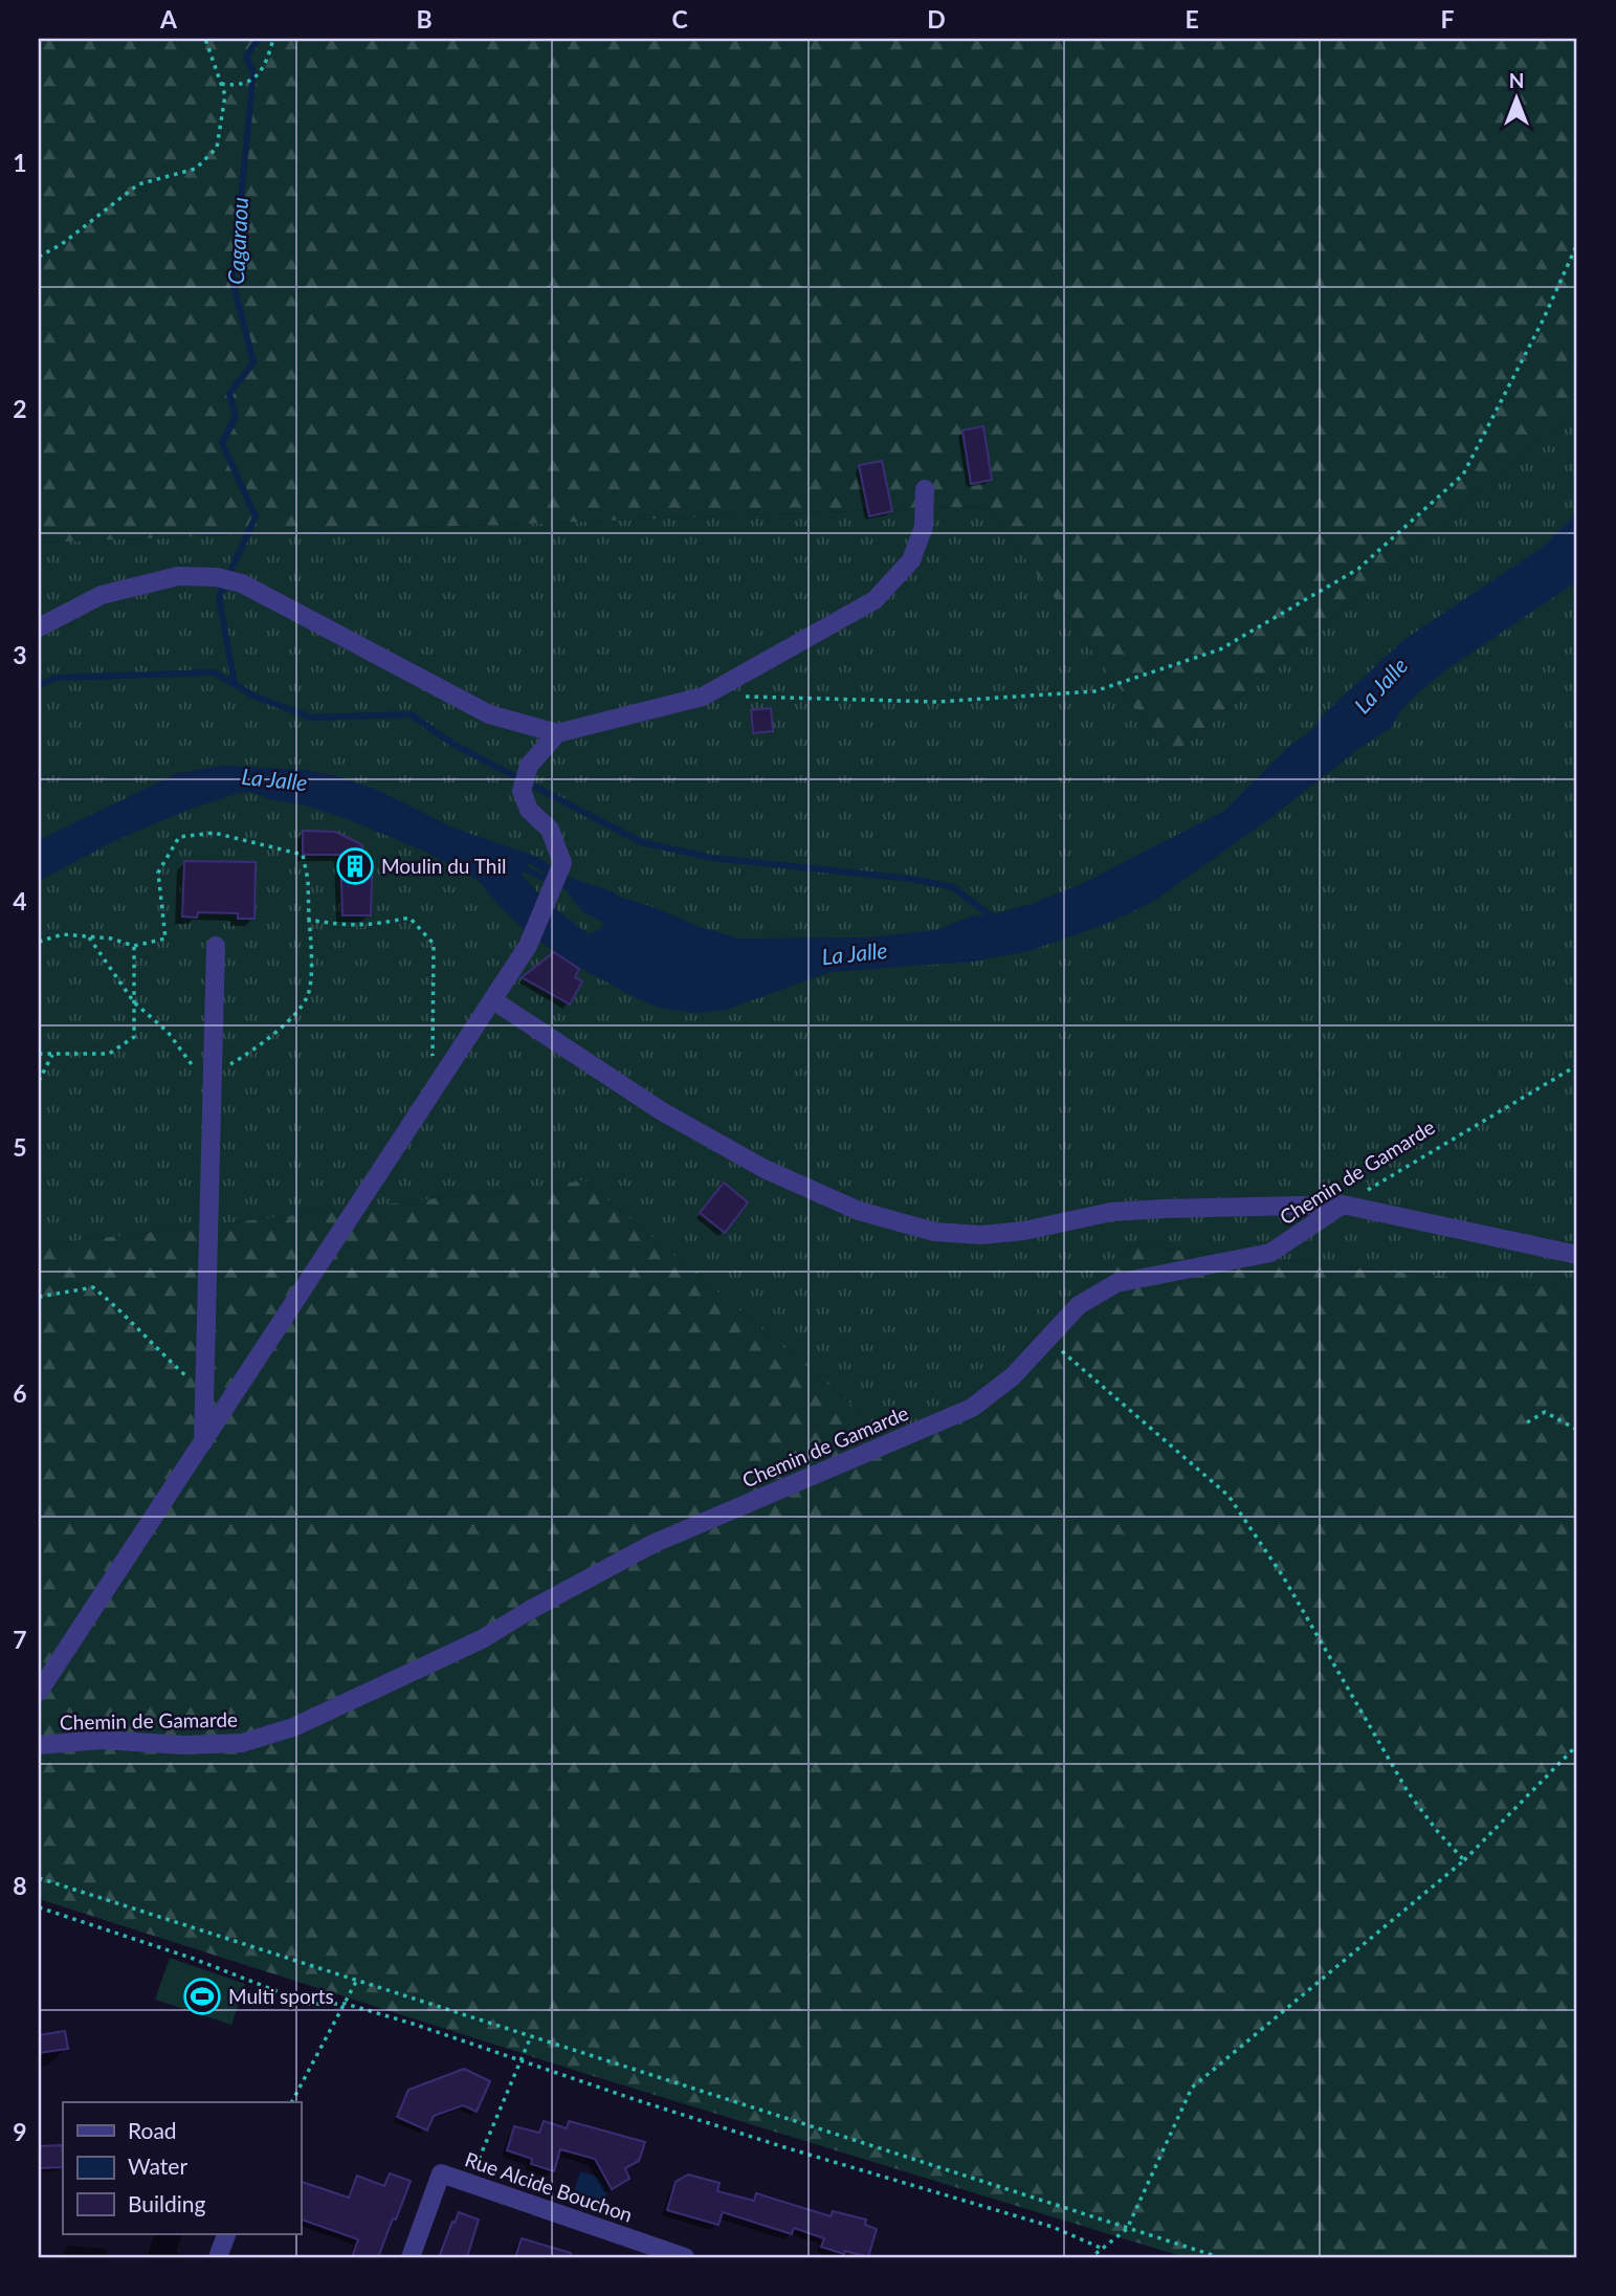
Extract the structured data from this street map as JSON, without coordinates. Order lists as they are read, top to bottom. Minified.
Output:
{"streets":{"street":["Chemin de Gamarde","Rue Alcide Bouchon"]},"water":["Cagaraou","La Jalle"],"places":{"building":["Moulin du Thil"],"sports":["Multi sports"]},"legend":["Road","Water","Building"],"north":"top","grid":{"columns":["A","B","C","D","E","F"],"rows":["1","2","3","4","5","6","7","8","9"]}}
